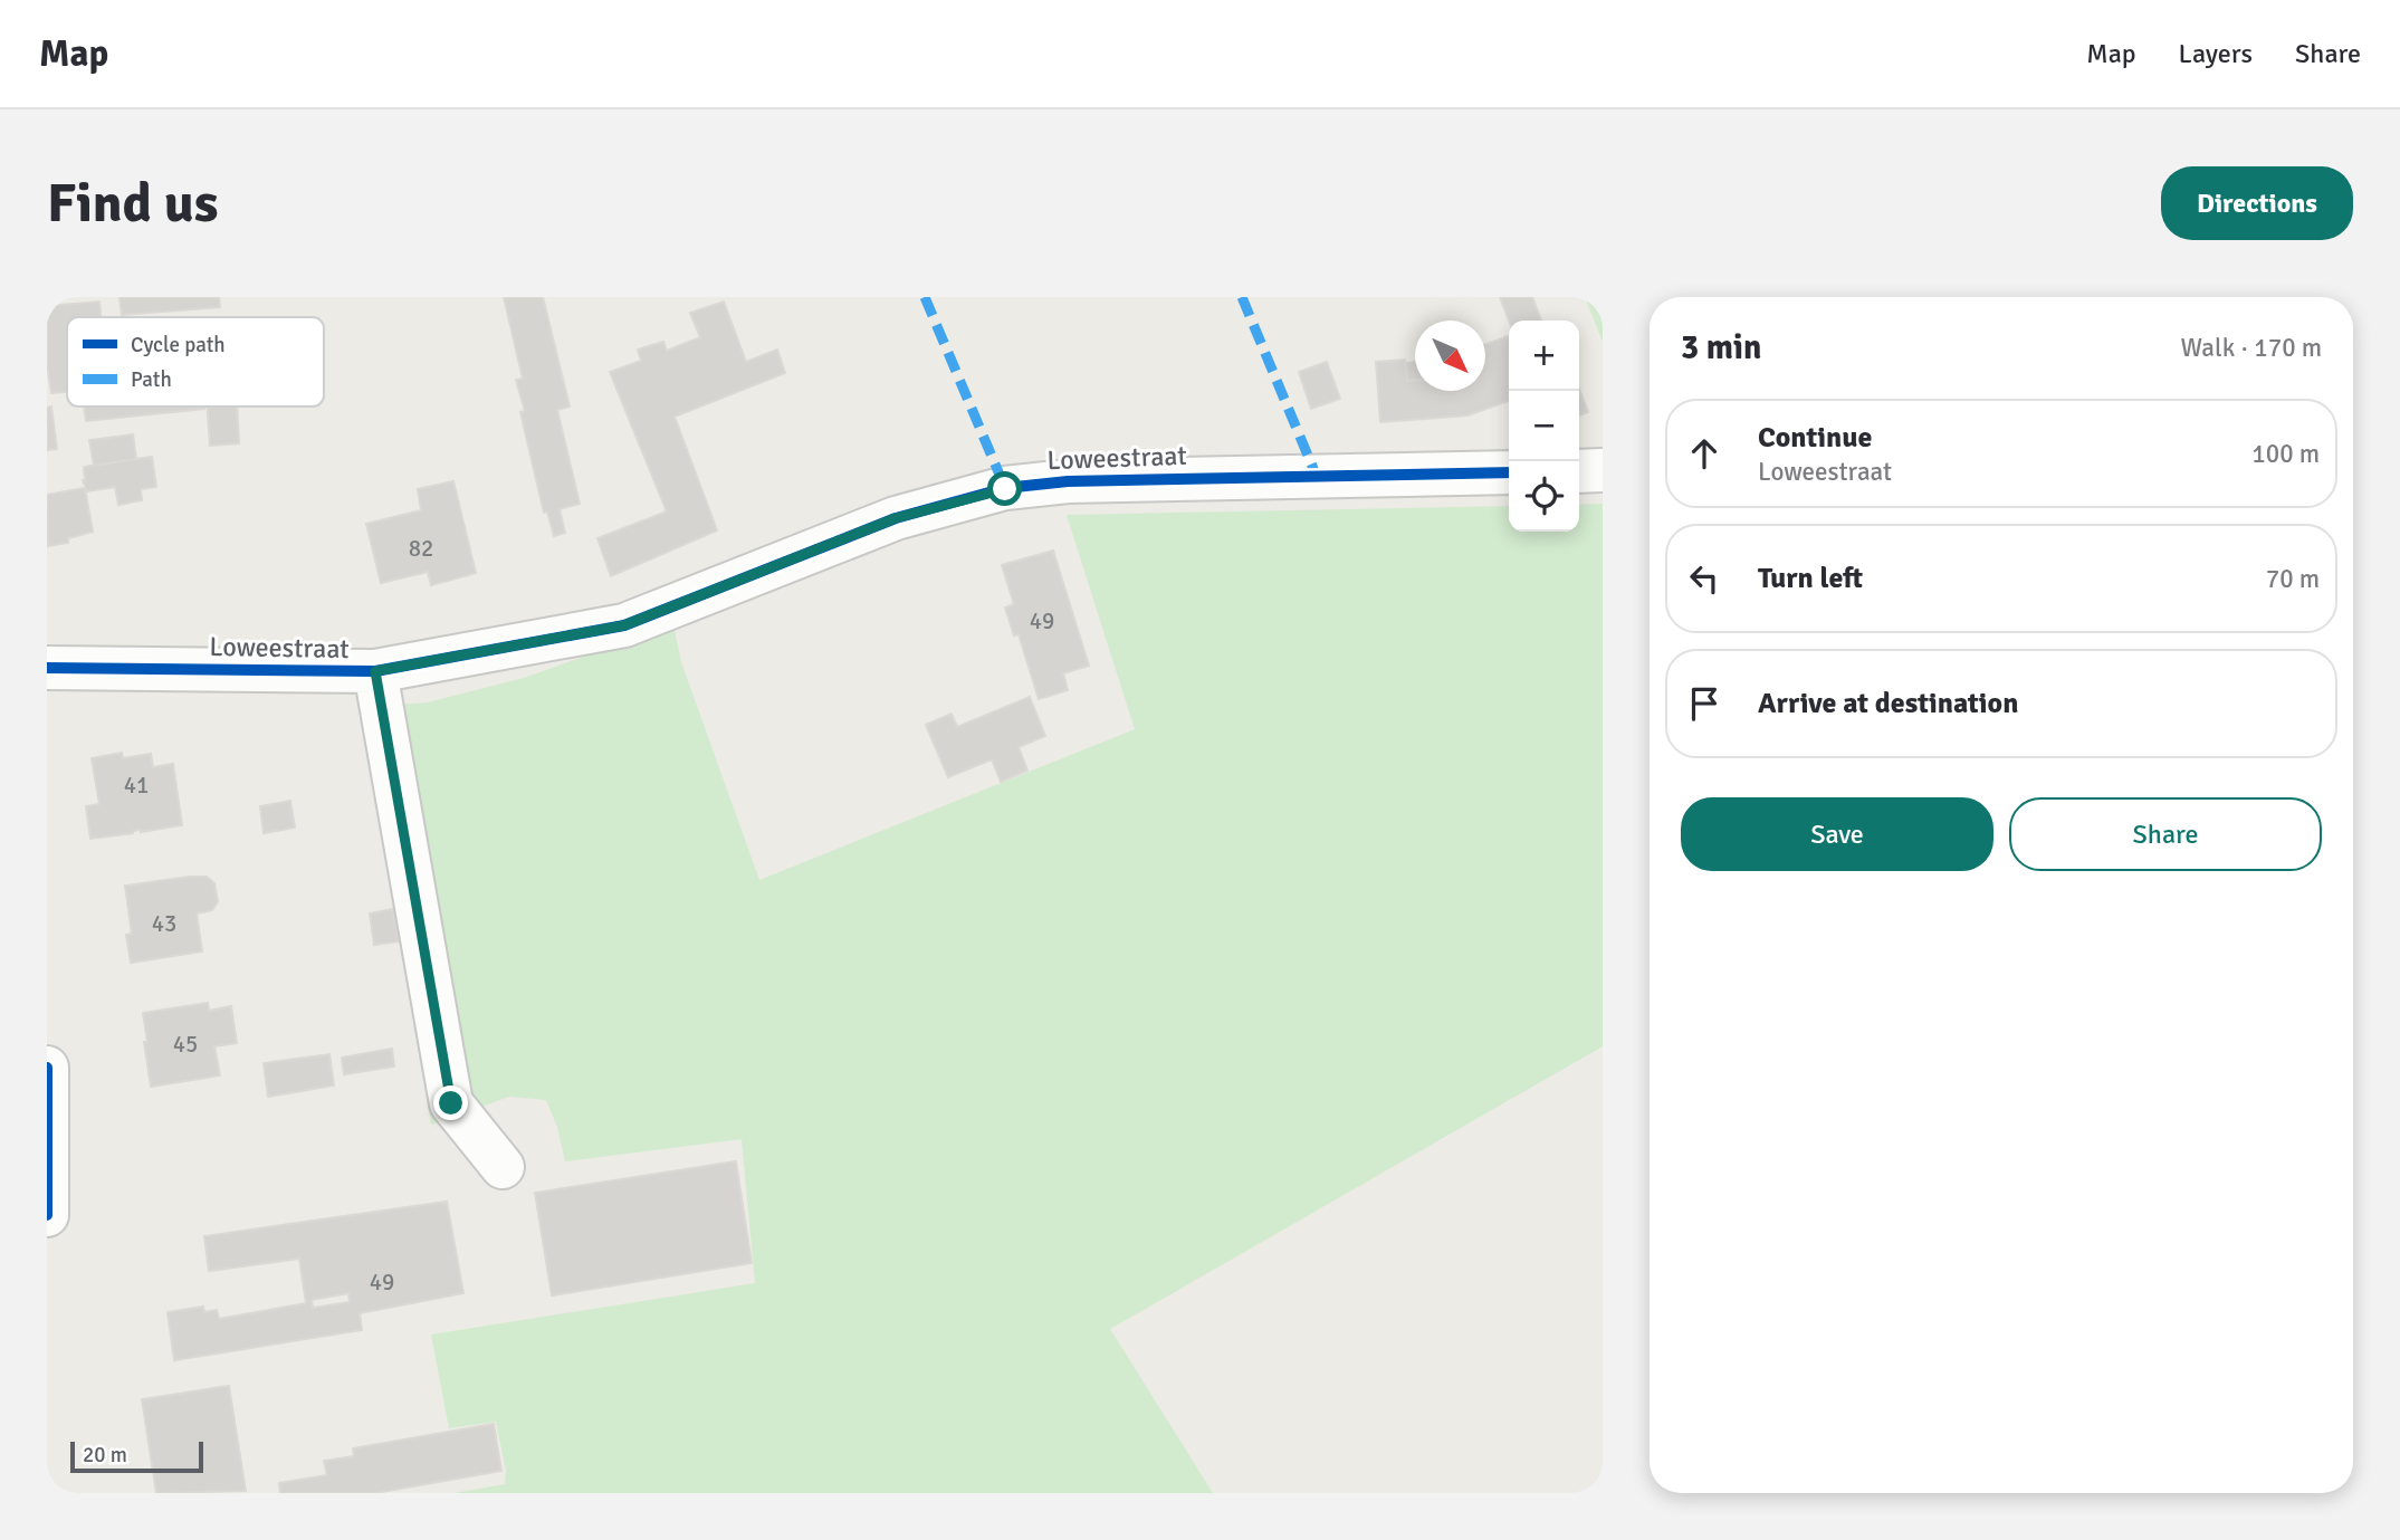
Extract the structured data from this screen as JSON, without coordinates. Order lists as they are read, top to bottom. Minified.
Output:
{"streets":{"street":["Loweestraat"]},"house_numbers":["82","49","41","43","45","49"],"legend":["Cycle path","Path"],"scale_bar":"20 m","north":"bottom right","page":{"header":"Map","nav":["Map","Layers","Share"],"buttons":["Directions",["Save","Share"]],"title":"Find us","heading":["3 min","Walk · 170 m"],"map_buttons":["+","−"],"list":[["Continue","Loweestraat","100 m"],["Turn left","70 m"],"Arrive at destination"],"scale":"20 m"}}
